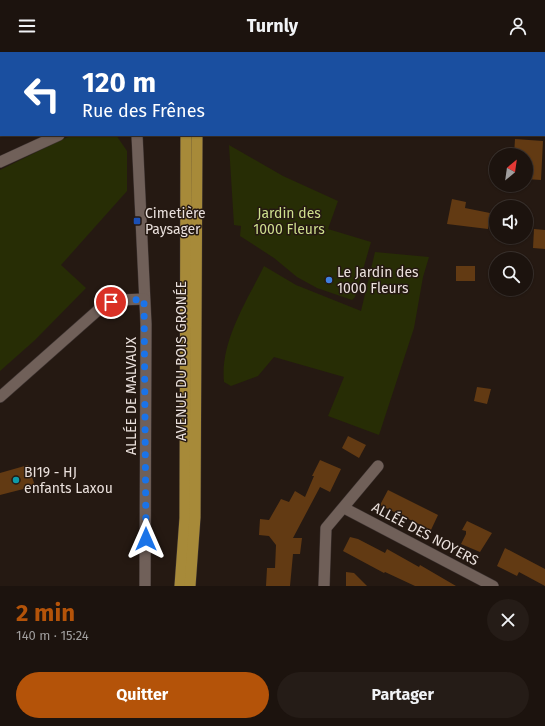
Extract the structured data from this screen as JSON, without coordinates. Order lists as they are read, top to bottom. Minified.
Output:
{"streets":{"main road":["AVENUE DU BOIS GRONÉE"],"street":["ALLÉE DE MALVAUX","ALLÉE DES NOYERS"]},"parks":["Jardin des 1000 Fleurs"],"places":{"transit":["Cimetière Paysager"],"other":["Le Jardin des 1000 Fleurs","BI19 - HJ enfants Laxou"]},"north":"top right","page":{"header":"Turnly","turn":["120 m","Rue des Frênes"],"heading":["2 min","140 m · 15:24"],"buttons":["Quitter","Partager"]}}
